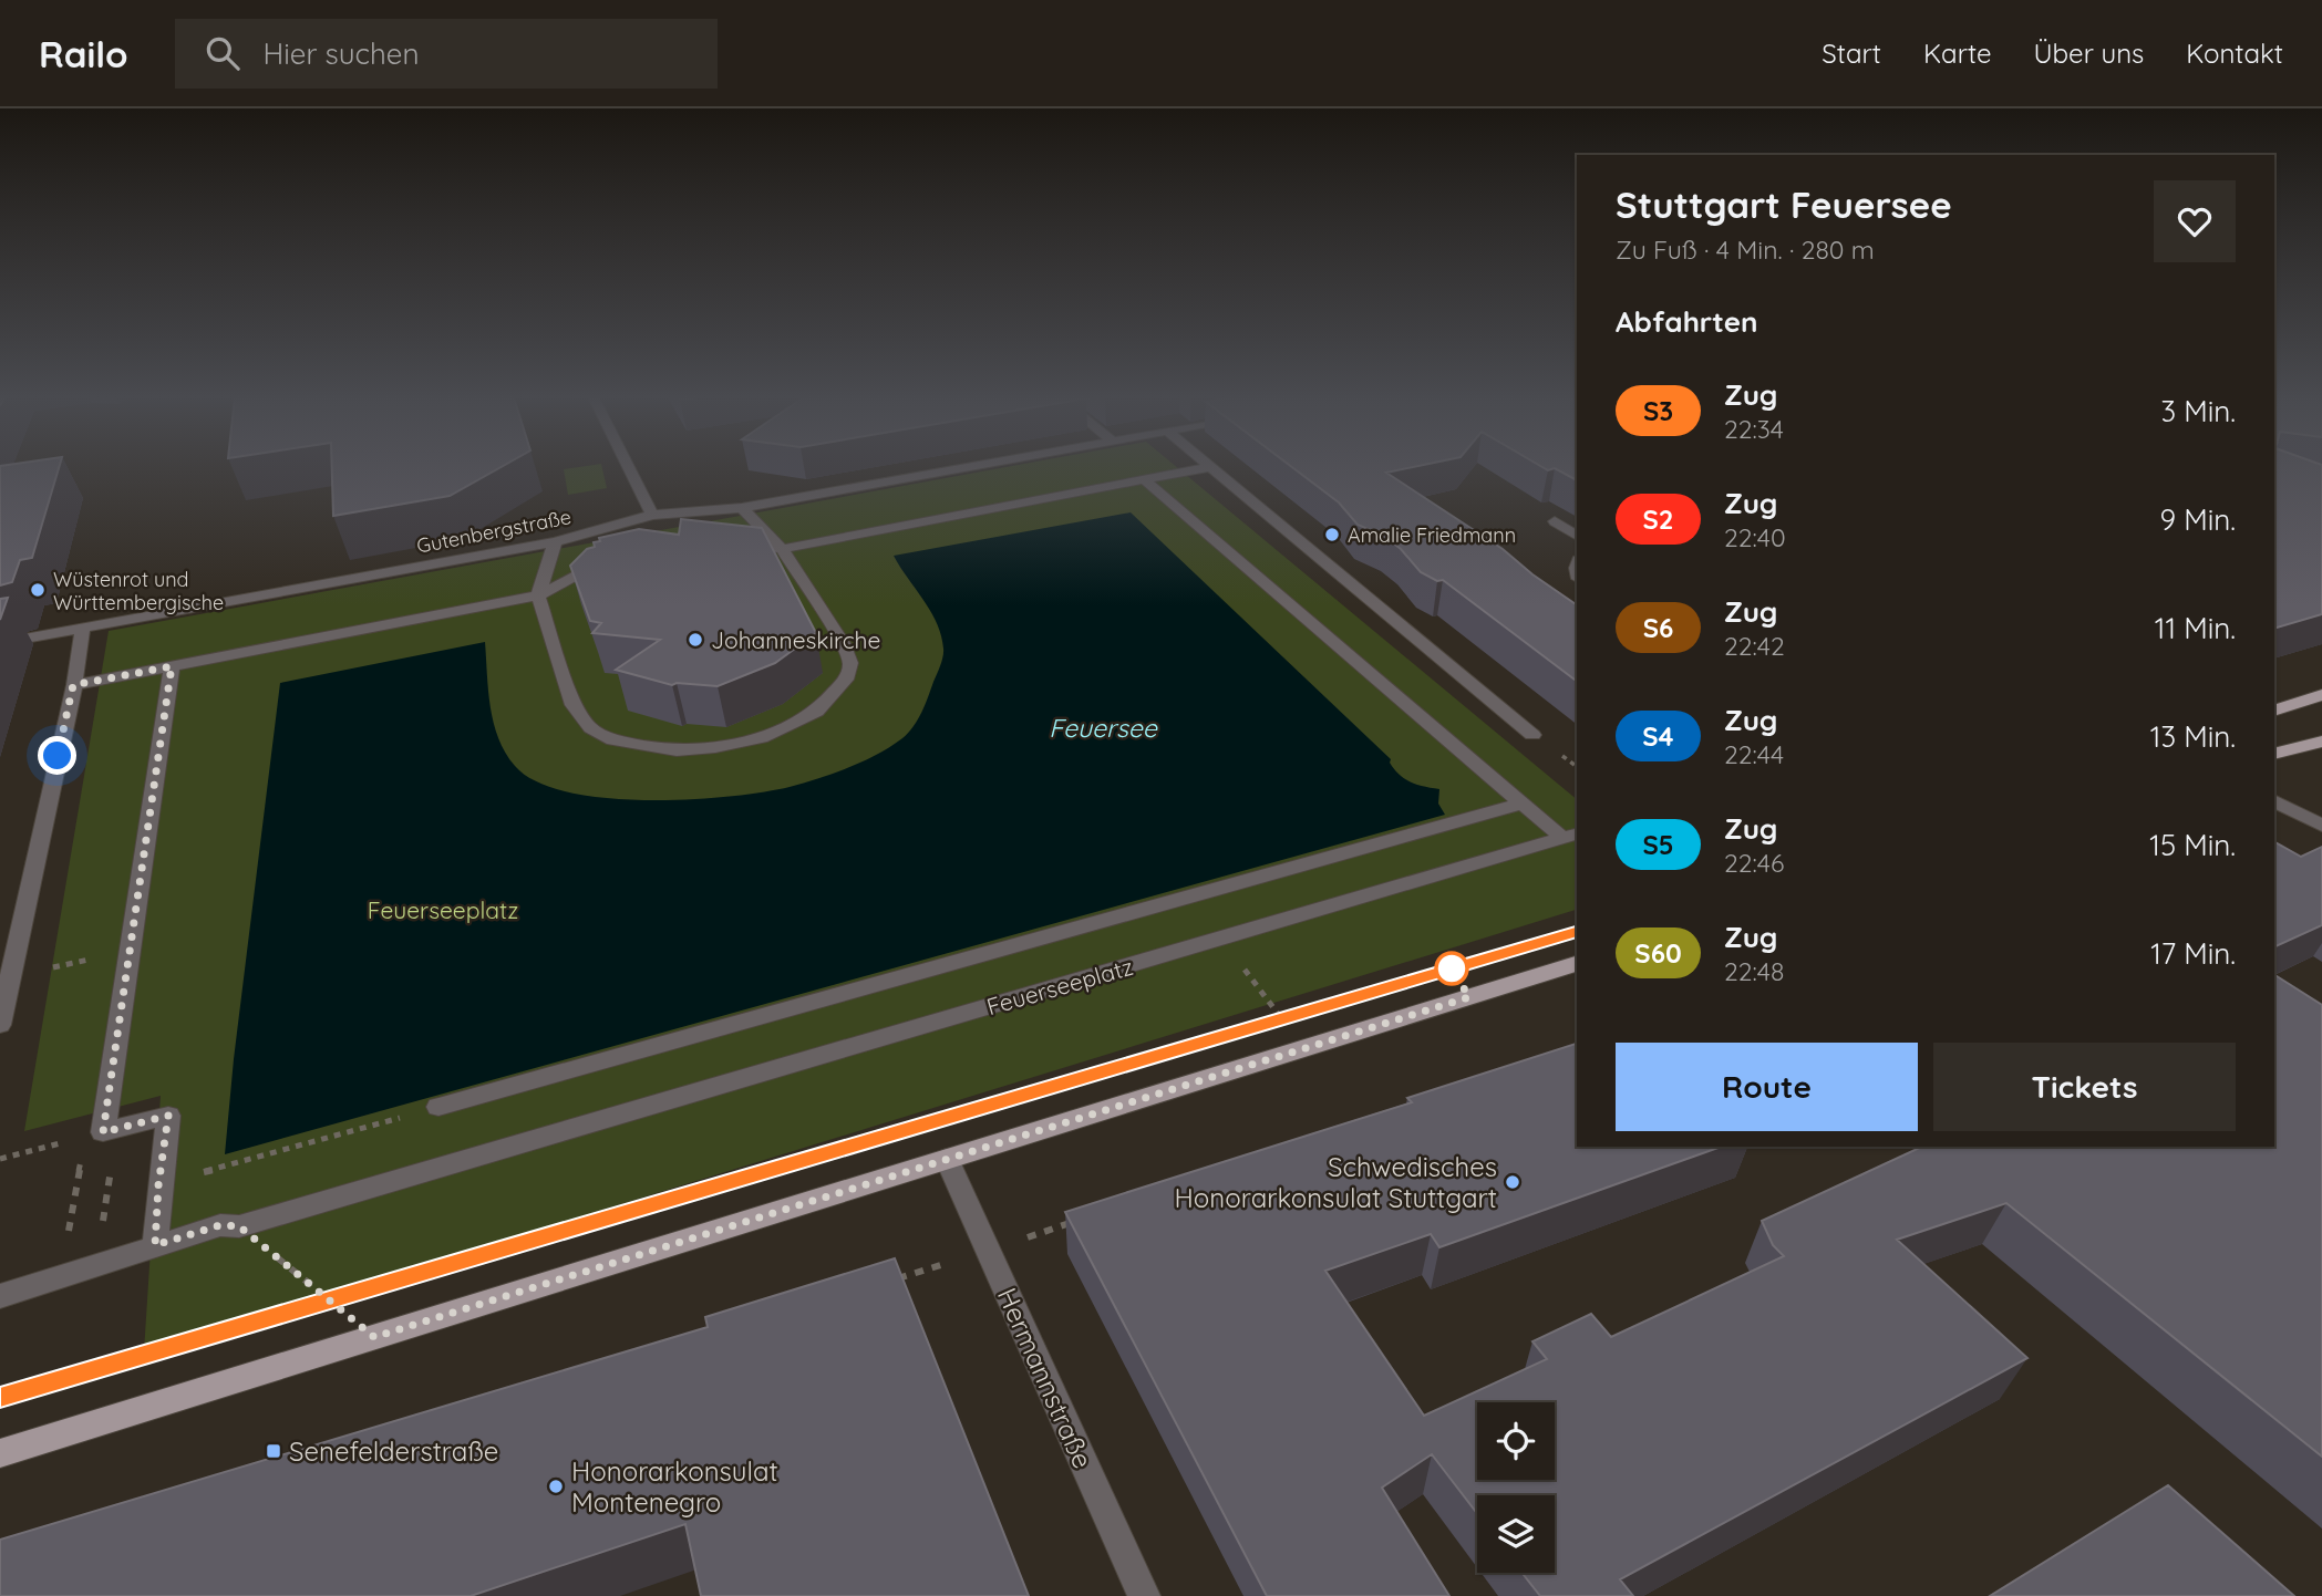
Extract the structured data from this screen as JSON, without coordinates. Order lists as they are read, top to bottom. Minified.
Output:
{"streets":{"street":["Gutenbergstraße","Feuerseeplatz","Hermannstraße"]},"water":["Feuersee"],"parks":["Feuerseeplatz"],"places":{"other":["Amalie Friedmann","Wüstenrot und Württembergische","Johanneskirche","Schwedisches Honorarkonsulat Stuttgart","Honorarkonsulat Montenegro"],"transit":["Senefelderstraße"]},"page":{"header":"Railo","search":"Hier suchen","nav":["Start","Karte","Über uns","Kontakt"],"heading":[["Stuttgart Feuersee","Zu Fuß · 4 Min. · 280 m"],"Abfahrten"],"list":[{"mark":"S3","name":"Zug","note":"22:34","value":"3 Min."},{"mark":"S2","name":"Zug","note":"22:40","value":"9 Min."},{"mark":"S6","name":"Zug","note":"22:42","value":"11 Min."},{"mark":"S4","name":"Zug","note":"22:44","value":"13 Min."},{"mark":"S5","name":"Zug","note":"22:46","value":"15 Min."},{"mark":"S60","name":"Zug","note":"22:48","value":"17 Min."}],"buttons":["Route","Tickets"]}}
